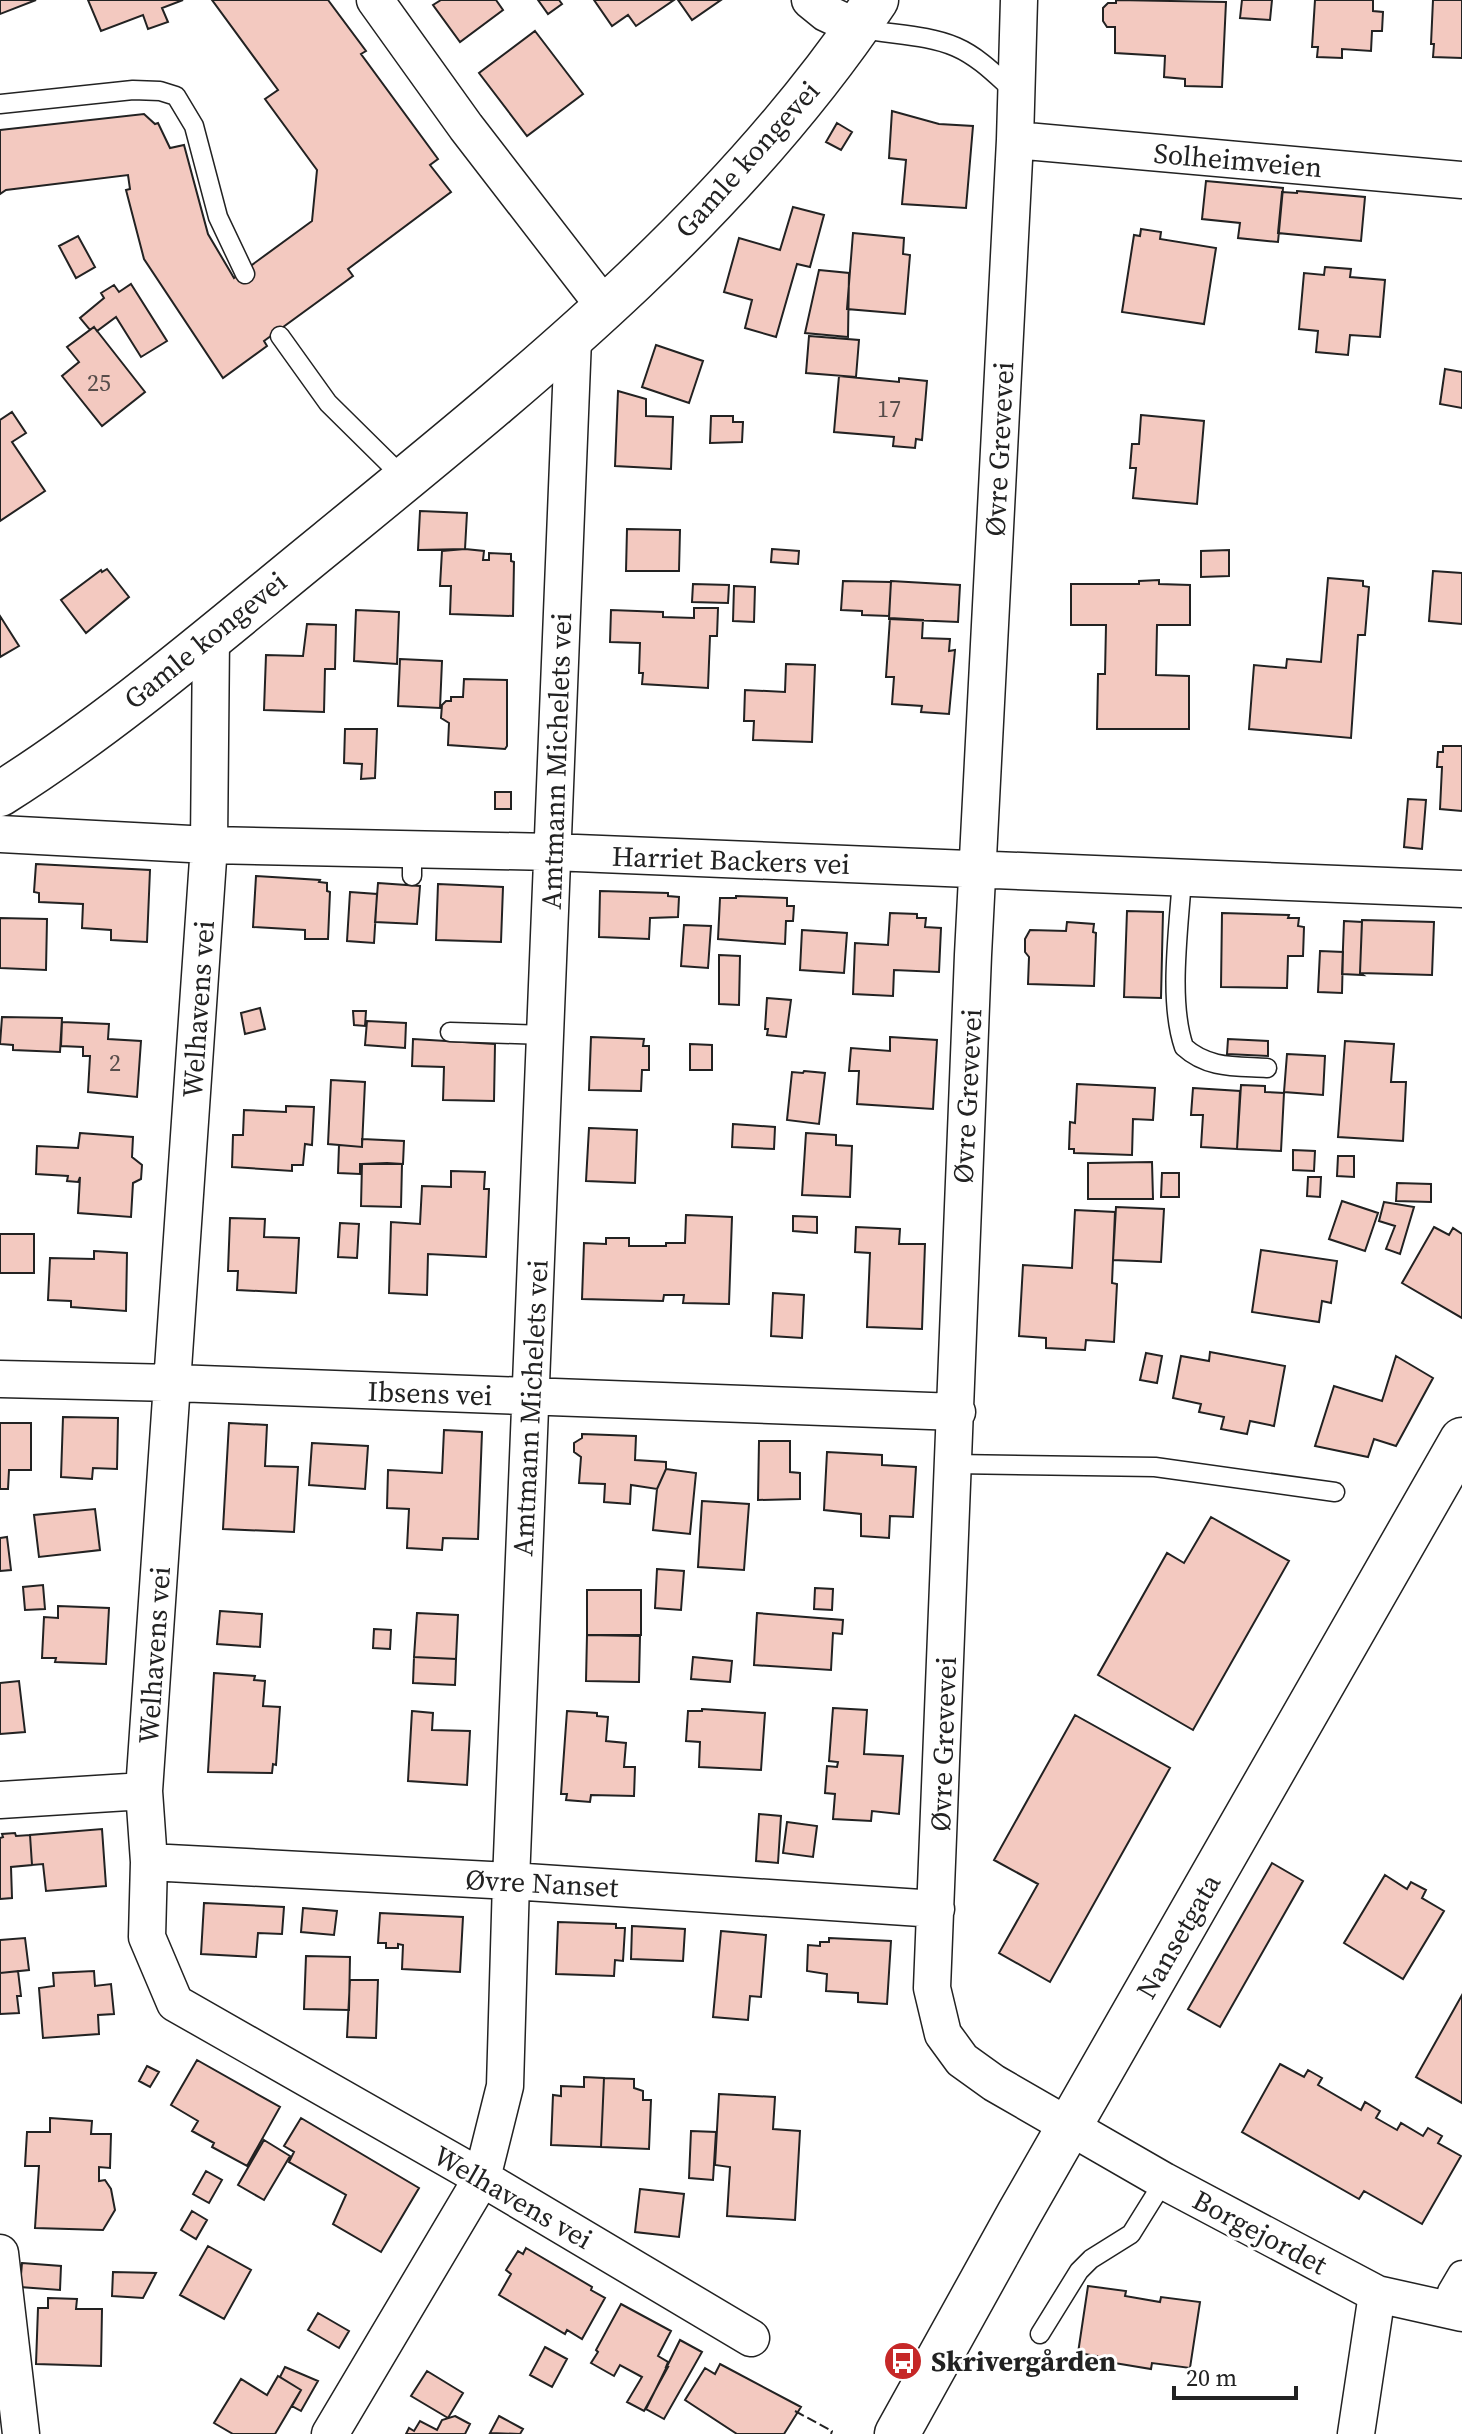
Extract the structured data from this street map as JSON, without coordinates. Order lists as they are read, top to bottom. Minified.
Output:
{"streets":{"street":["Gamle kongevei","Solheimveien","Øvre Grevevei","Amtmann Michelets vei","Harriet Backers vei","Welhavens vei","Ibsens vei","Øvre Nanset","Nansetgata","Borgejordet"]},"crossings":[["Gamle kongevei","Amtmann Michelets vei"],["Gamle kongevei","Welhavens vei"],["Solheimveien","Øvre Grevevei"],["Øvre Grevevei","Harriet Backers vei"],["Øvre Grevevei","Ibsens vei"],["Øvre Grevevei","Øvre Nanset"],["Øvre Grevevei","Nansetgata"],["Øvre Grevevei","Borgejordet"],["Amtmann Michelets vei","Harriet Backers vei"],["Amtmann Michelets vei","Welhavens vei"],["Amtmann Michelets vei","Ibsens vei"],["Amtmann Michelets vei","Øvre Nanset"],["Harriet Backers vei","Welhavens vei"],["Welhavens vei","Ibsens vei"],["Welhavens vei","Øvre Nanset"],["Nansetgata","Borgejordet"]],"places":{"bus stop":["Skrivergården"]},"house_numbers":["25","17","2"],"scale_bar":"20 m"}
